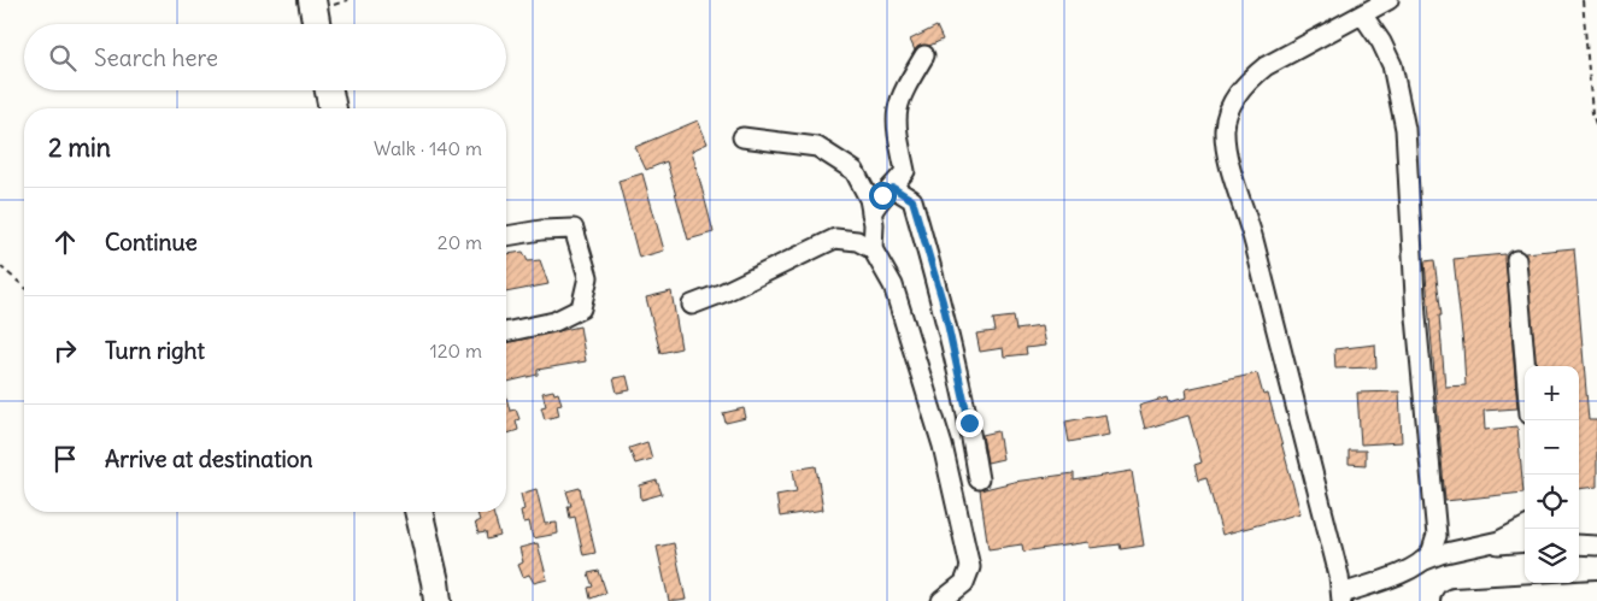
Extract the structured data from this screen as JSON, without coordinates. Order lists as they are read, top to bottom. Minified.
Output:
{"page":{"search":"Search here","heading":["2 min","Walk · 140 m"],"list":[["Continue","20 m"],["Turn right","120 m"],"Arrive at destination"],"map_buttons":["+","−"]}}
